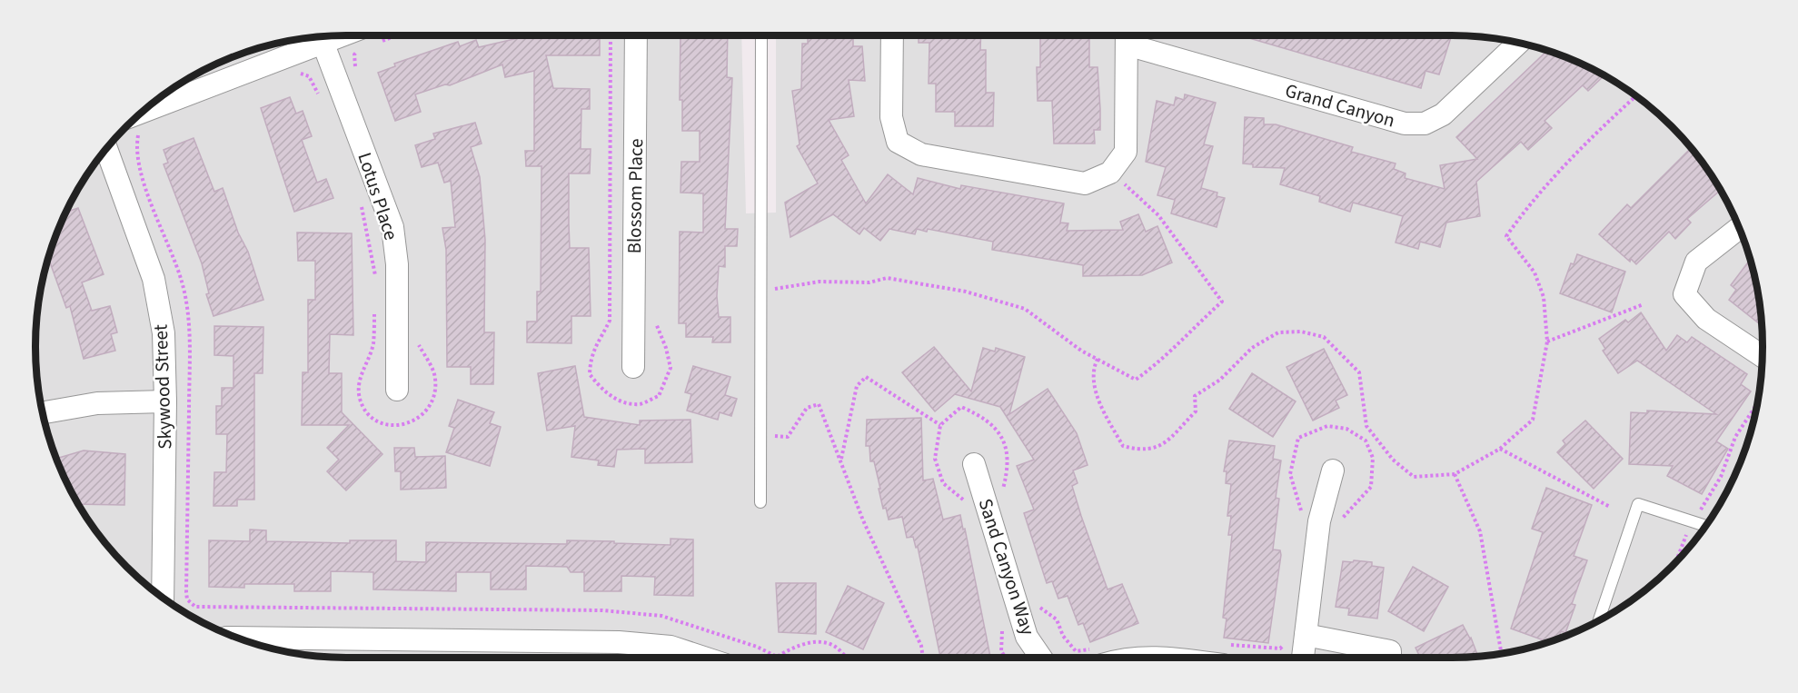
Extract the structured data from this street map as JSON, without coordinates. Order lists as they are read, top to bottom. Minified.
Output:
{"streets":{"street":["Grand Canyon","Lotus Place","Blossom Place","Skywood Street","Sand Canyon Way"]}}
